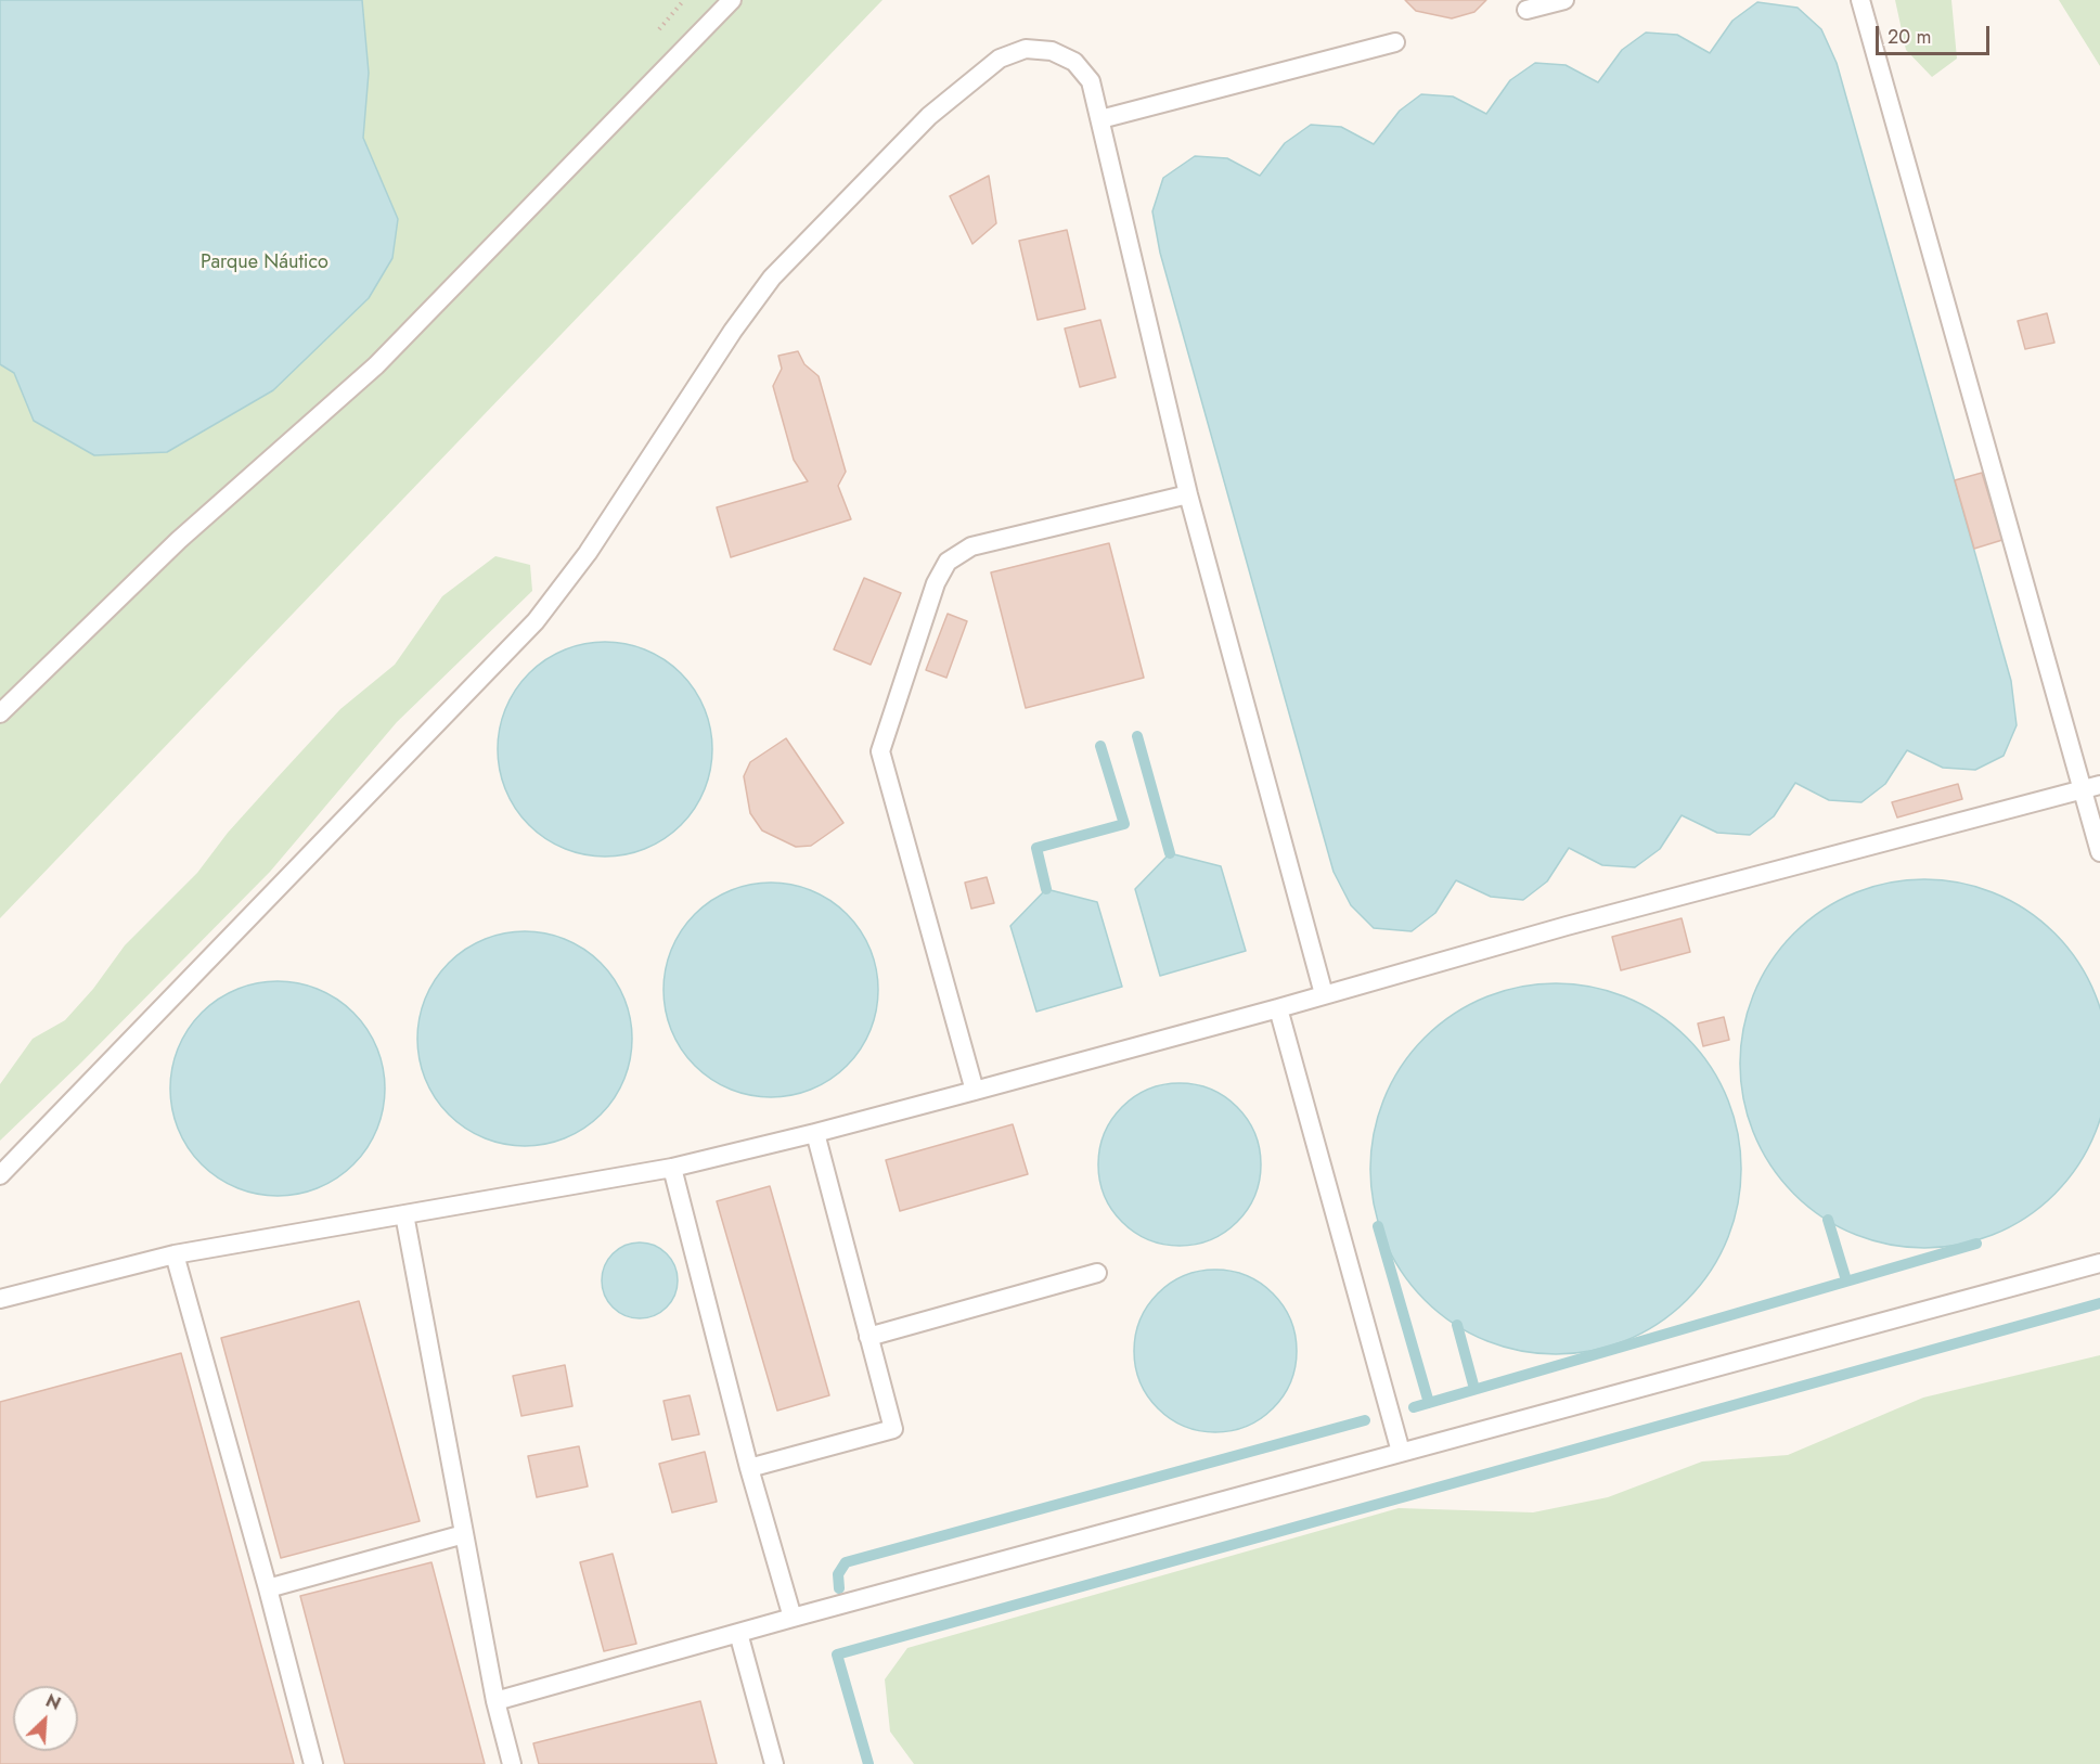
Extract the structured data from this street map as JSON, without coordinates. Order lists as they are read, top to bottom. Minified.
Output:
{"parks":["Parque Náutico"],"scale_bar":"20 m","north":"top right"}
